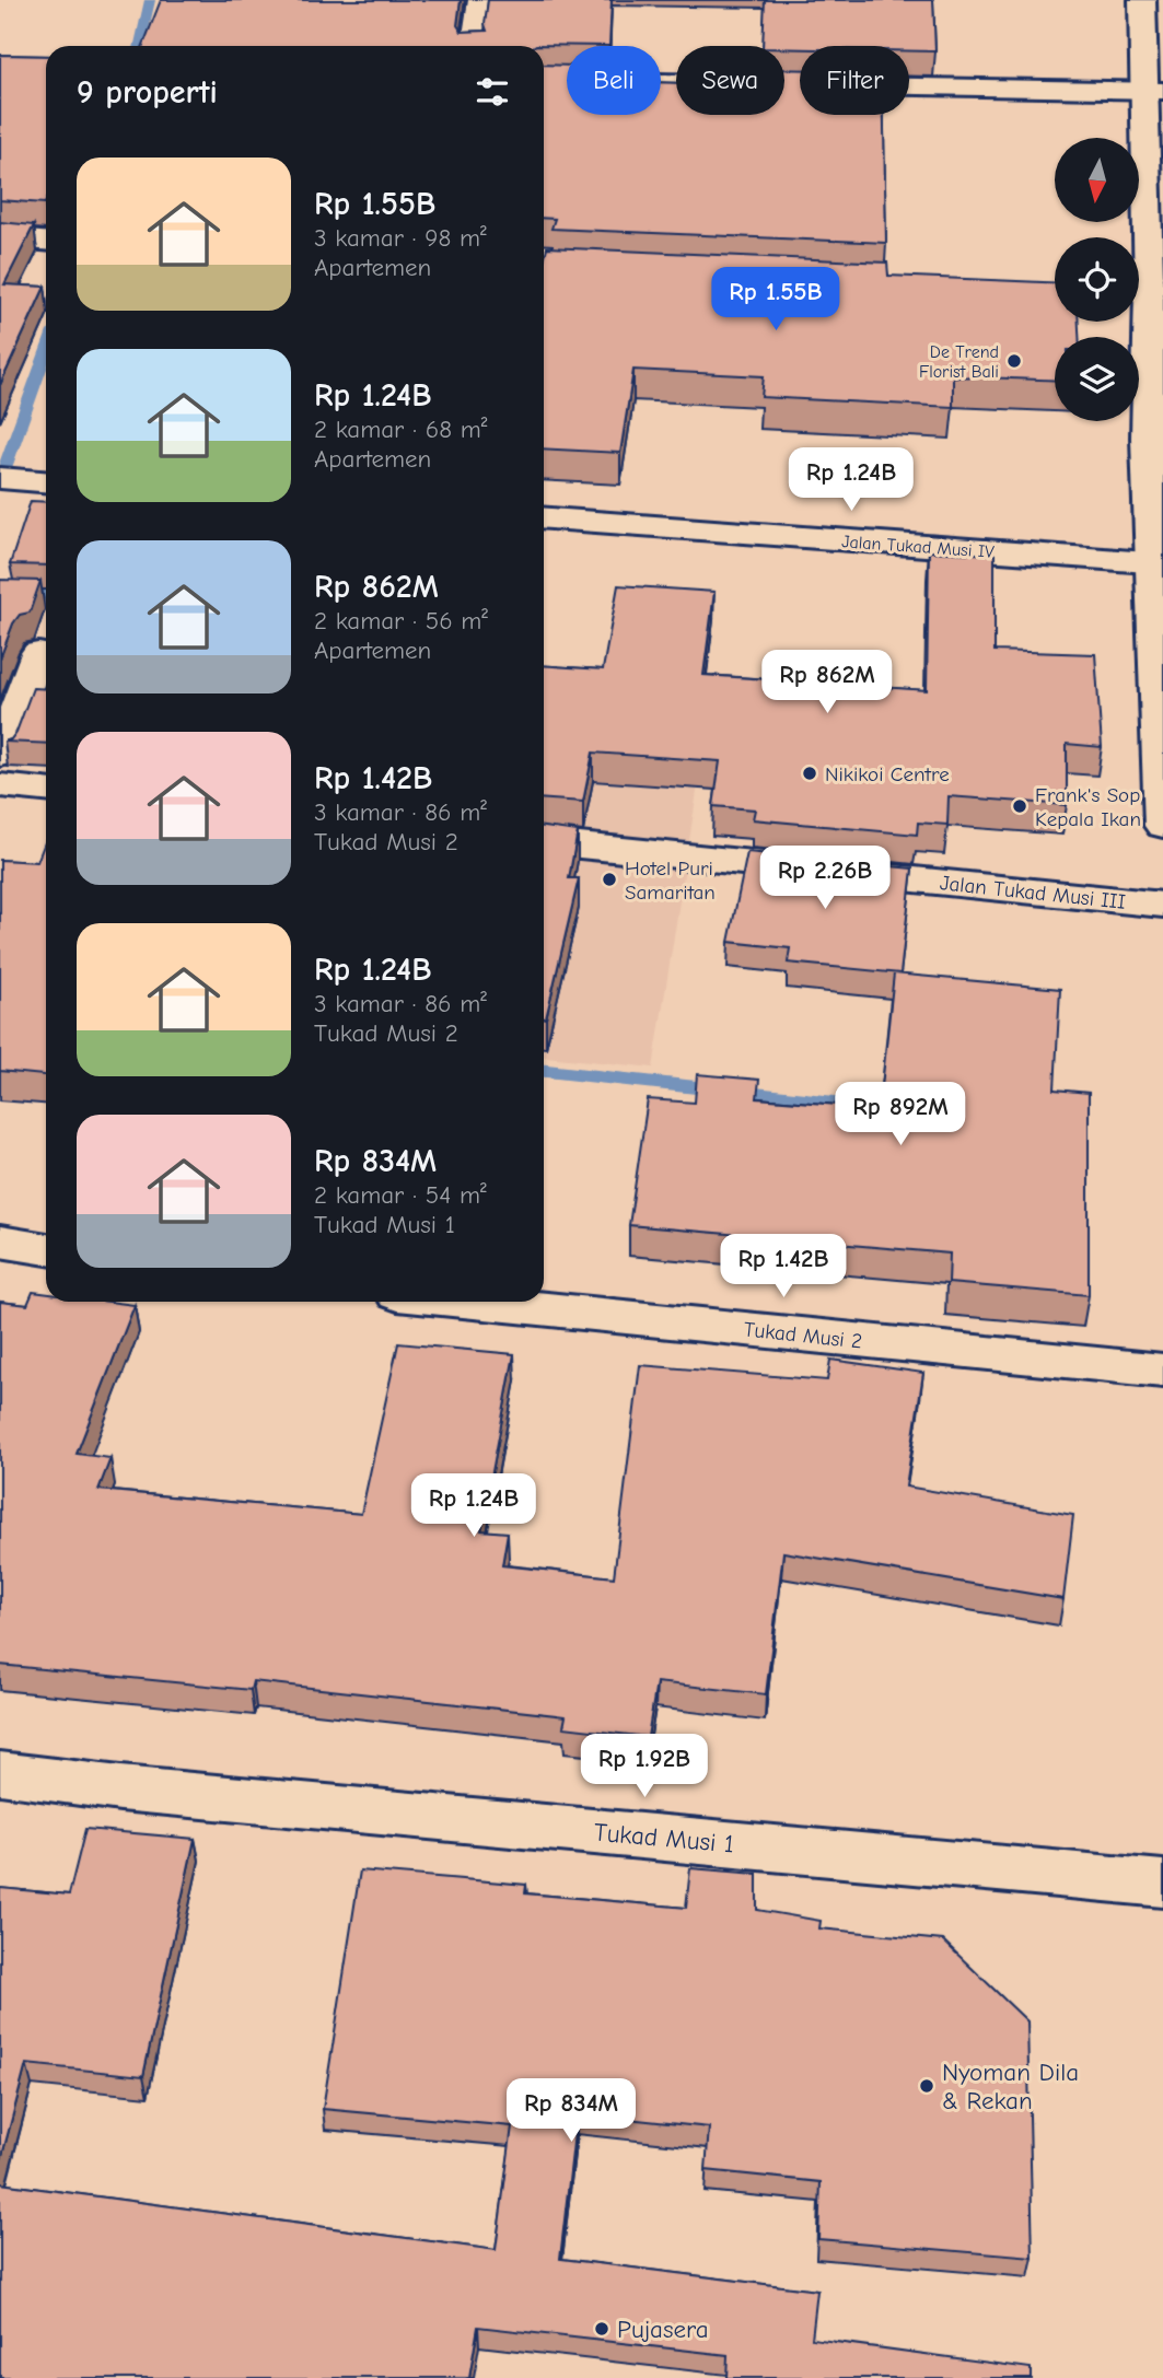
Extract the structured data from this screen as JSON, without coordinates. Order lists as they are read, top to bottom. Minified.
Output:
{"streets":{"street":["Jalan Tukad Musi IV","Jalan Tukad Musi III","Tukad Musi 2","Tukad Musi 1"]},"places":["De Trend Florist Bali","Nikikoi Centre","Frank's Sop Kepala Ikan","Hotel Puri Samaritan","Nyoman Dila & Rekan","Pujasera"],"north":"bottom","page":{"chip":["Beli","Sewa","Filter"],"heading":"9 properti","list":[{"name":"Rp 1.55B","note":"3 kamar · 98 m² · Apartemen"},{"name":"Rp 1.24B","note":"2 kamar · 68 m² · Apartemen"},{"name":"Rp 862M","note":"2 kamar · 56 m² · Apartemen"},{"name":"Rp 1.42B","note":"3 kamar · 86 m² · Tukad Musi 2"},{"name":"Rp 1.24B","note":"3 kamar · 86 m² · Tukad Musi 2"},{"name":"Rp 834M","note":"2 kamar · 54 m² · Tukad Musi 1"}],"price":["Rp 1.55B","Rp 1.24B","Rp 862M","Rp 2.26B","Rp 892M","Rp 1.42B","Rp 1.24B","Rp 1.92B","Rp 834M"]}}
